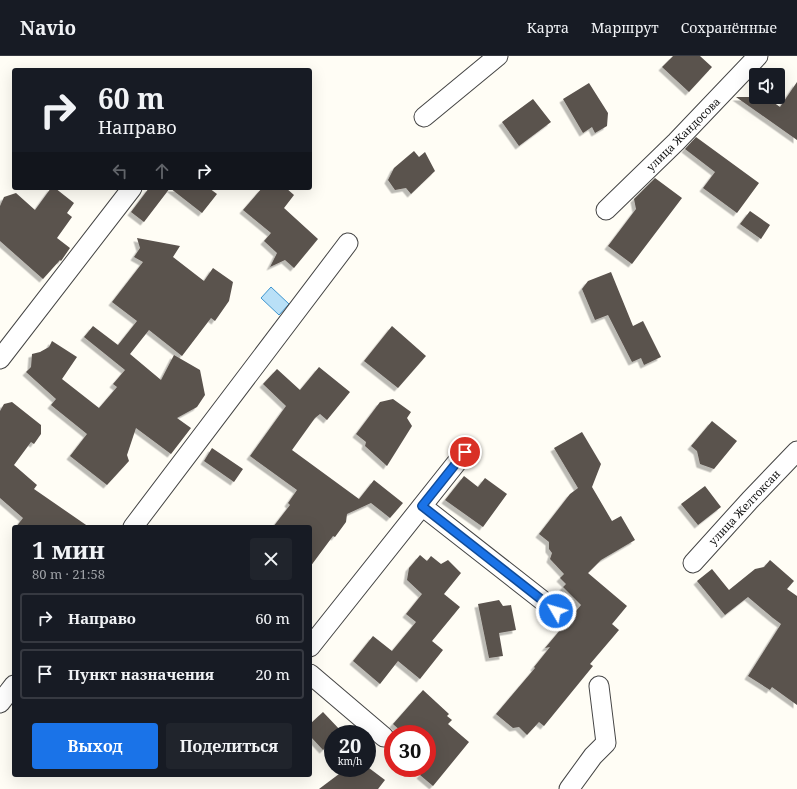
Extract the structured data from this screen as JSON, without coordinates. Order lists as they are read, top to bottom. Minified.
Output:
{"streets":{"street":["улица Жандосова","улица Желтоксан"]},"page":{"header":"Navio","nav":["Карта","Маршрут","Сохранённые"],"turn":["60 m","Направо"],"heading":["1 мин","80 m · 21:58"],"list":[{"name":"Направо","value":"60 m"},{"name":"Пункт назначения","value":"20 m"}],"buttons":["Выход","Поделиться"],"speed":"20 km/h","limit":"30"}}
